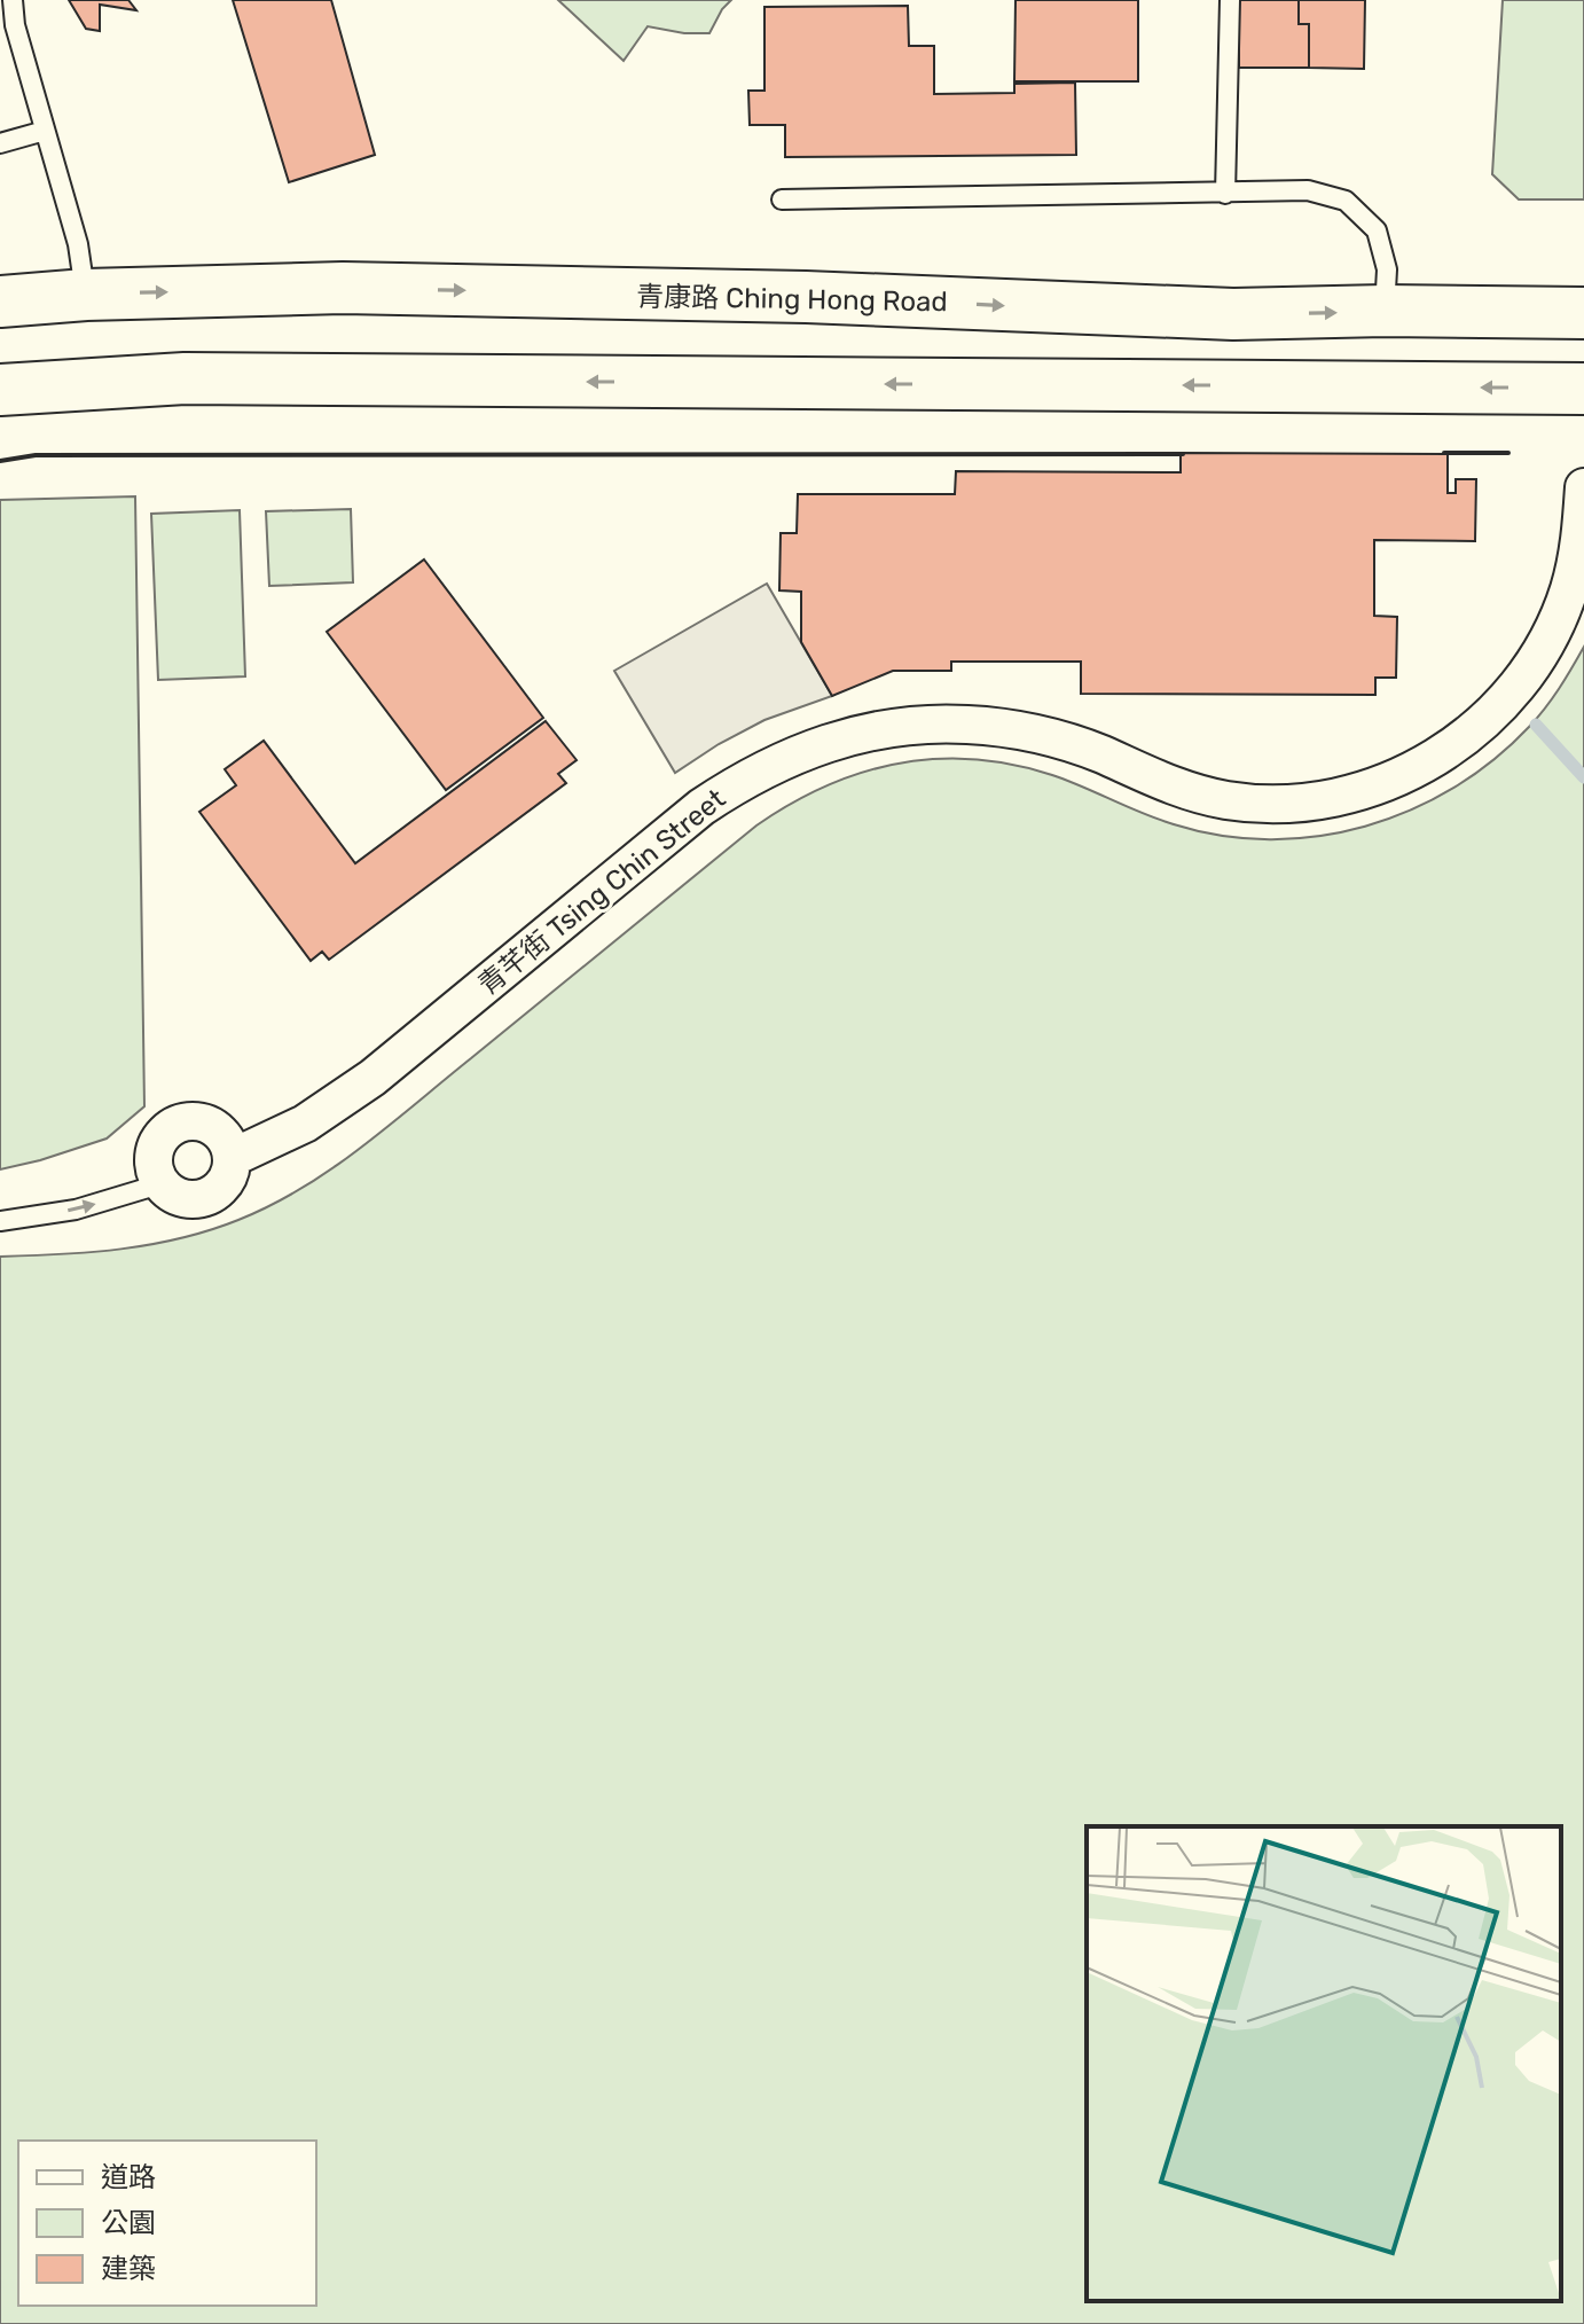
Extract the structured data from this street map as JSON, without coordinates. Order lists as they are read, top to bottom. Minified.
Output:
{"streets":{"main road":["青康路 Ching Hong Road"],"street":["青芊街 Tsing Chin Street"]},"legend":["道路","公園","建築"]}
